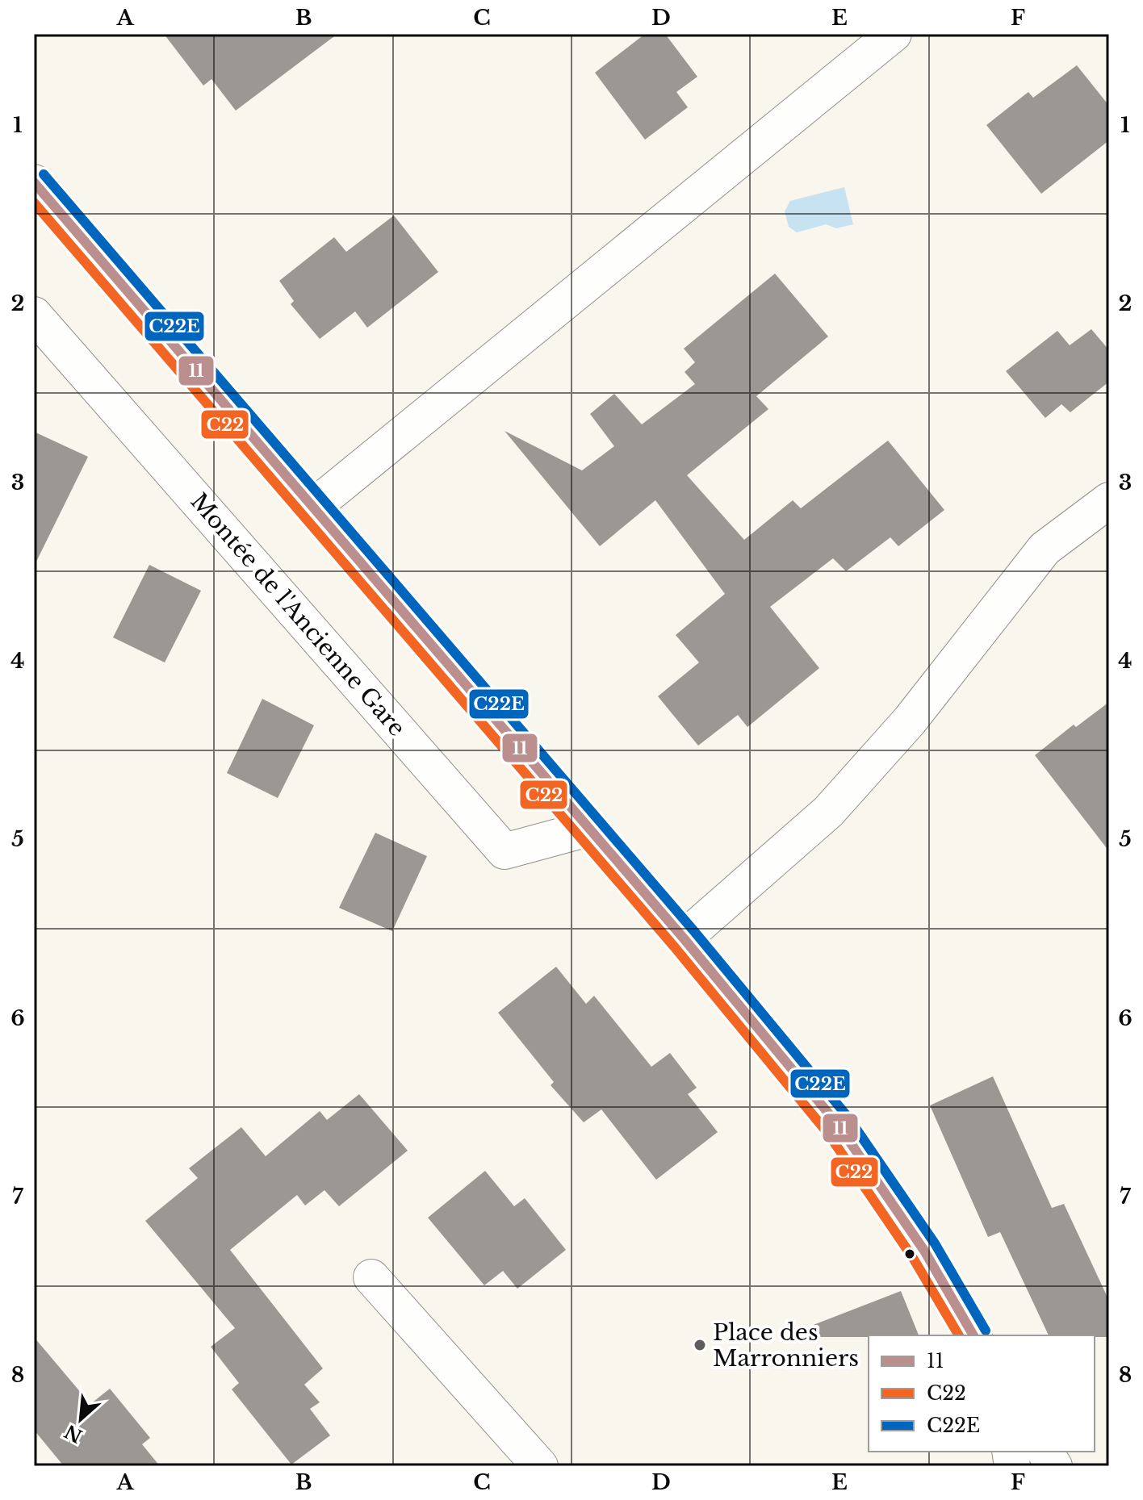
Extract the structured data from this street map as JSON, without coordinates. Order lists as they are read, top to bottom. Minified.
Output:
{"streets":{"street":["Montée de l'Ancienne Gare"]},"places":["Place des Marronniers"],"lines":["transit line C22E","transit line 11","transit line C22"],"legend":["11","C22","C22E"],"north":"bottom left","grid":{"columns":["A","B","C","D","E","F"],"rows":["1","2","3","4","5","6","7","8"]}}
